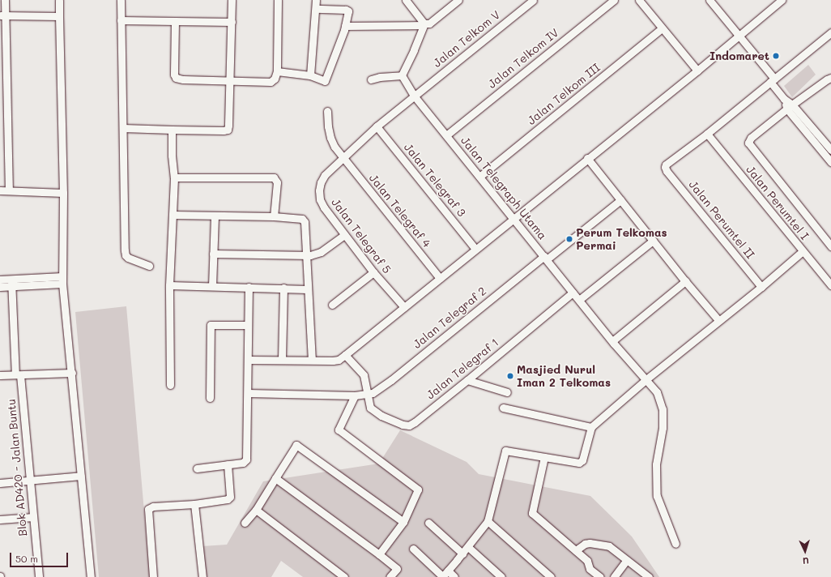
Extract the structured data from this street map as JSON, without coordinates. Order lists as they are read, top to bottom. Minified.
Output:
{"streets":{"street":["Jalan Telkom V","Jalan Telkom IV","Jalan Telkom III","Jalan Telegraf 3","Jalan Telegraph Utama","Jalan Perumtel I","Jalan Telegraf 4","Jalan Perumtel II","Jalan Telegraf 5","Jalan Telegraf 2","Jalan Telegraf 1","Blok AD420 - Jalan Buntu"]},"crossings":[["Jalan Telkom V","Jalan Telegraph Utama"],["Jalan Telkom V","Jalan Telegraf 5"],["Jalan Telkom IV","Jalan Telegraph Utama"],["Jalan Telkom III","Jalan Telegraph Utama"],["Jalan Telegraf 3","Jalan Telegraf 5"],["Jalan Telegraph Utama","Jalan Telegraf 5"],["Jalan Telegraph Utama","Jalan Telegraf 2"],["Jalan Telegraph Utama","Jalan Telegraf 1"],["Jalan Perumtel I","Jalan Perumtel II"],["Jalan Telegraf 4","Jalan Telegraf 5"],["Jalan Telegraf 2","Jalan Telegraf 1"]],"places":["Indomaret","Perum Telkomas Permai","Masjied Nurul Iman 2 Telkomas"],"scale_bar":"50 m","north":"bottom"}
